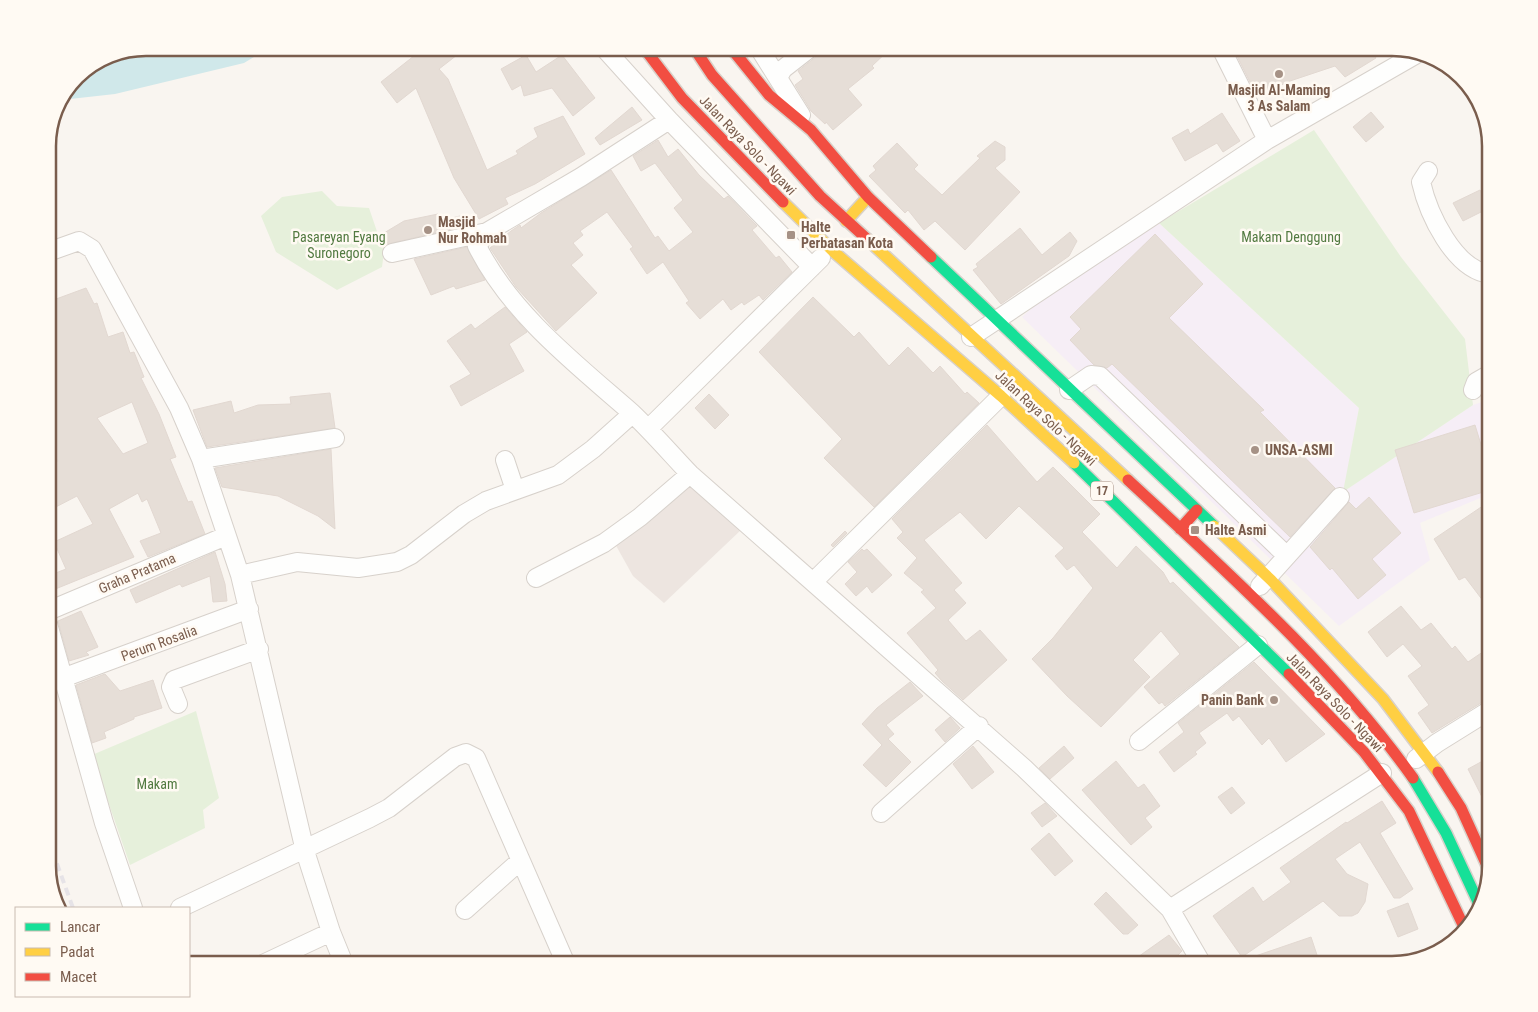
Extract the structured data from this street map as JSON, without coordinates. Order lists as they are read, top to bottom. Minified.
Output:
{"streets":{"main road":["Jalan Raya Solo - Ngawi","17"],"street":["Graha Pratama","Perum Rosalia"]},"parks":["Pasareyan Eyang Suronegoro","Makam Denggung","Makam"],"places":{"other":["Masjid Al-Maming 3 As Salam","Masjid Nur Rohmah","UNSA-ASMI","Panin Bank"],"transit":["Halte Perbatasan Kota","Halte Asmi"]},"legend":["Lancar","Padat","Macet"]}
